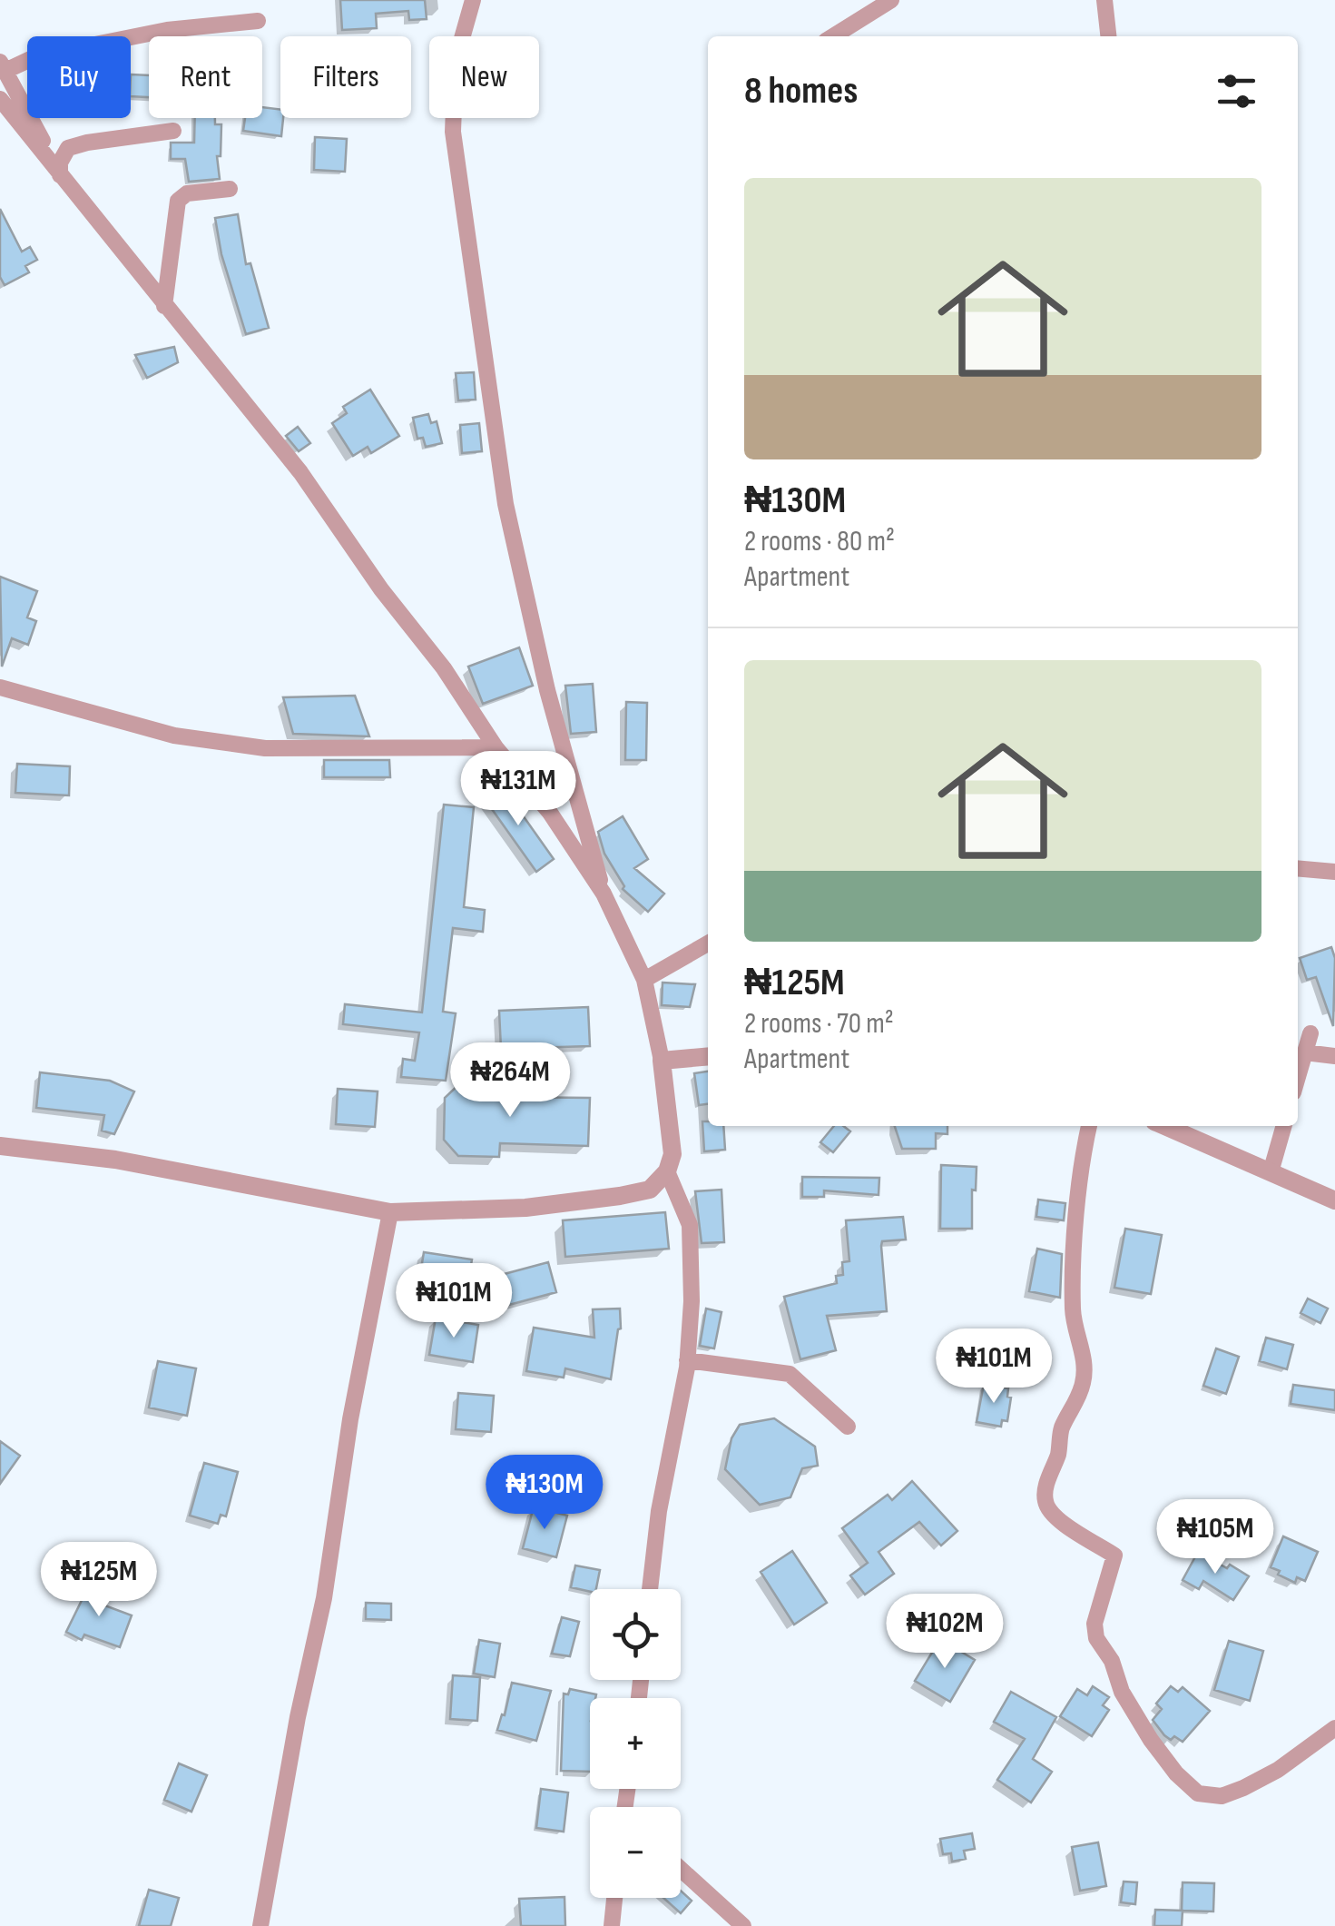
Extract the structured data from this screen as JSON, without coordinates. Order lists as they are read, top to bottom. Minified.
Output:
{"page":{"chip":["Buy","Rent","Filters","New"],"heading":"8 homes","list":[{"name":"₦130M","note":"2 rooms · 80 m² · Apartment"},{"name":"₦125M","note":"2 rooms · 70 m² · Apartment"}],"price":["₦131M","₦264M","₦101M","₦101M","₦130M","₦105M","₦125M","₦102M"],"map_buttons":["+","−"]}}
